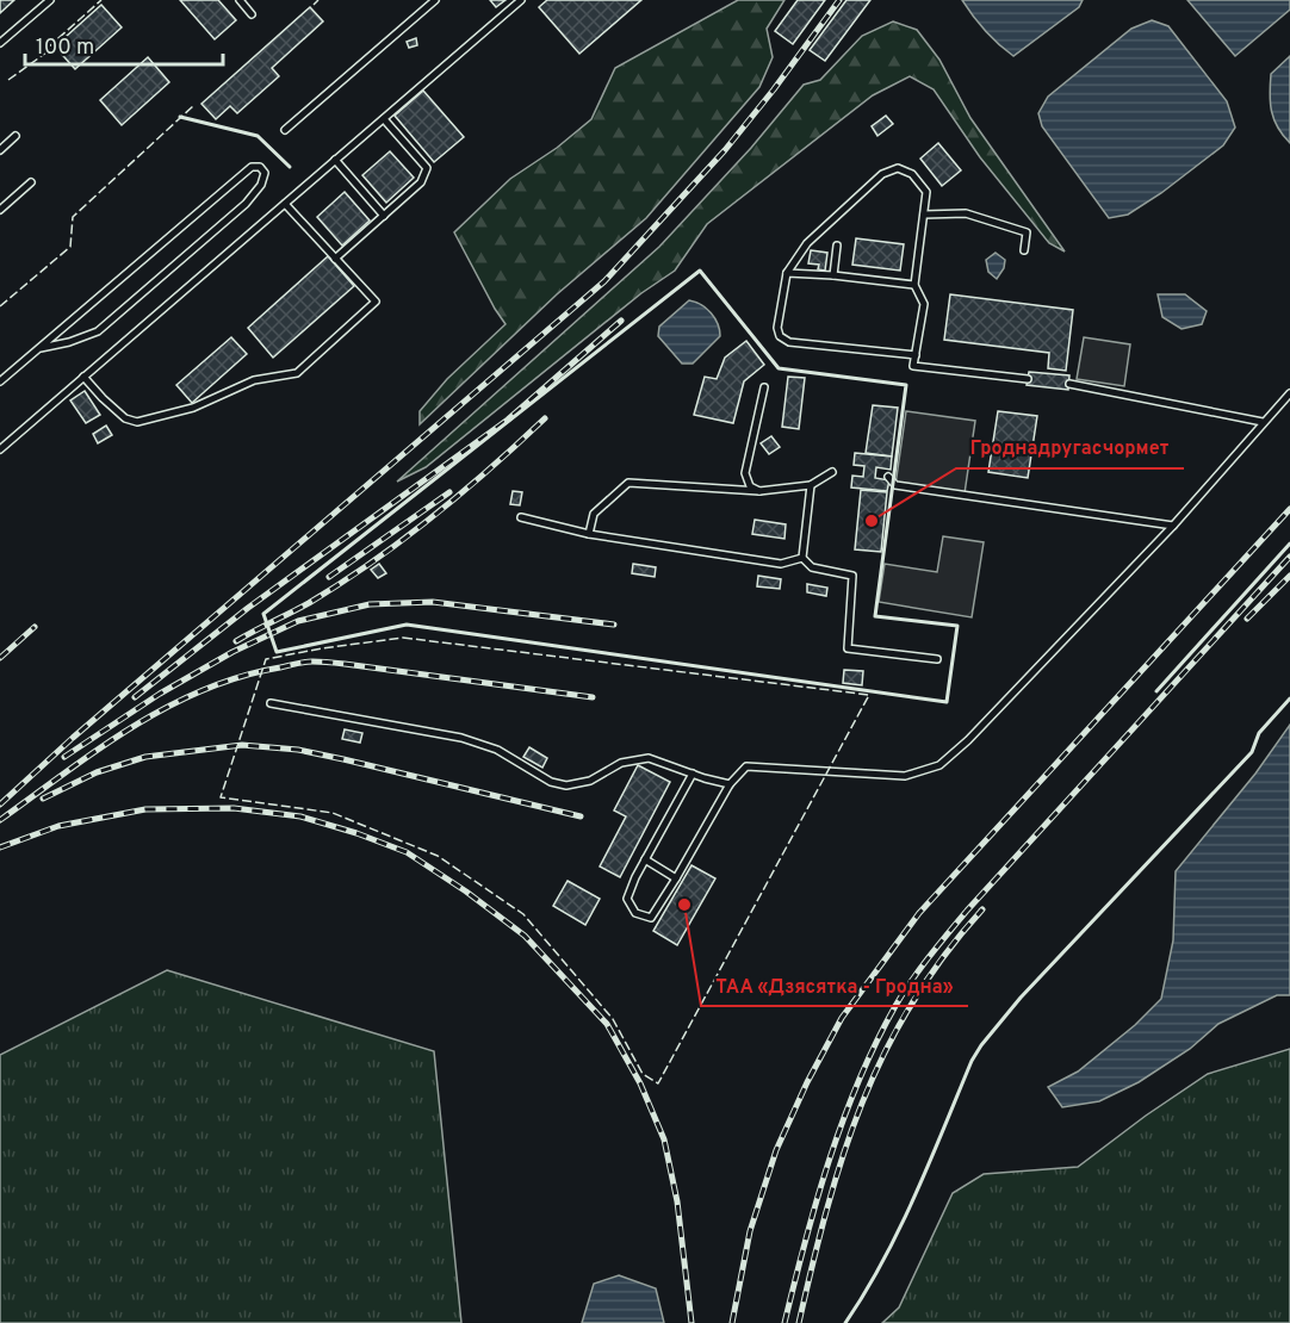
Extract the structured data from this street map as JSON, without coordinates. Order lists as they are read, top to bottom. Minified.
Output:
{"places":["Гроднадругасчормет","ТАА «Дзясятка - Гродна»"],"scale_bar":"100 m"}
